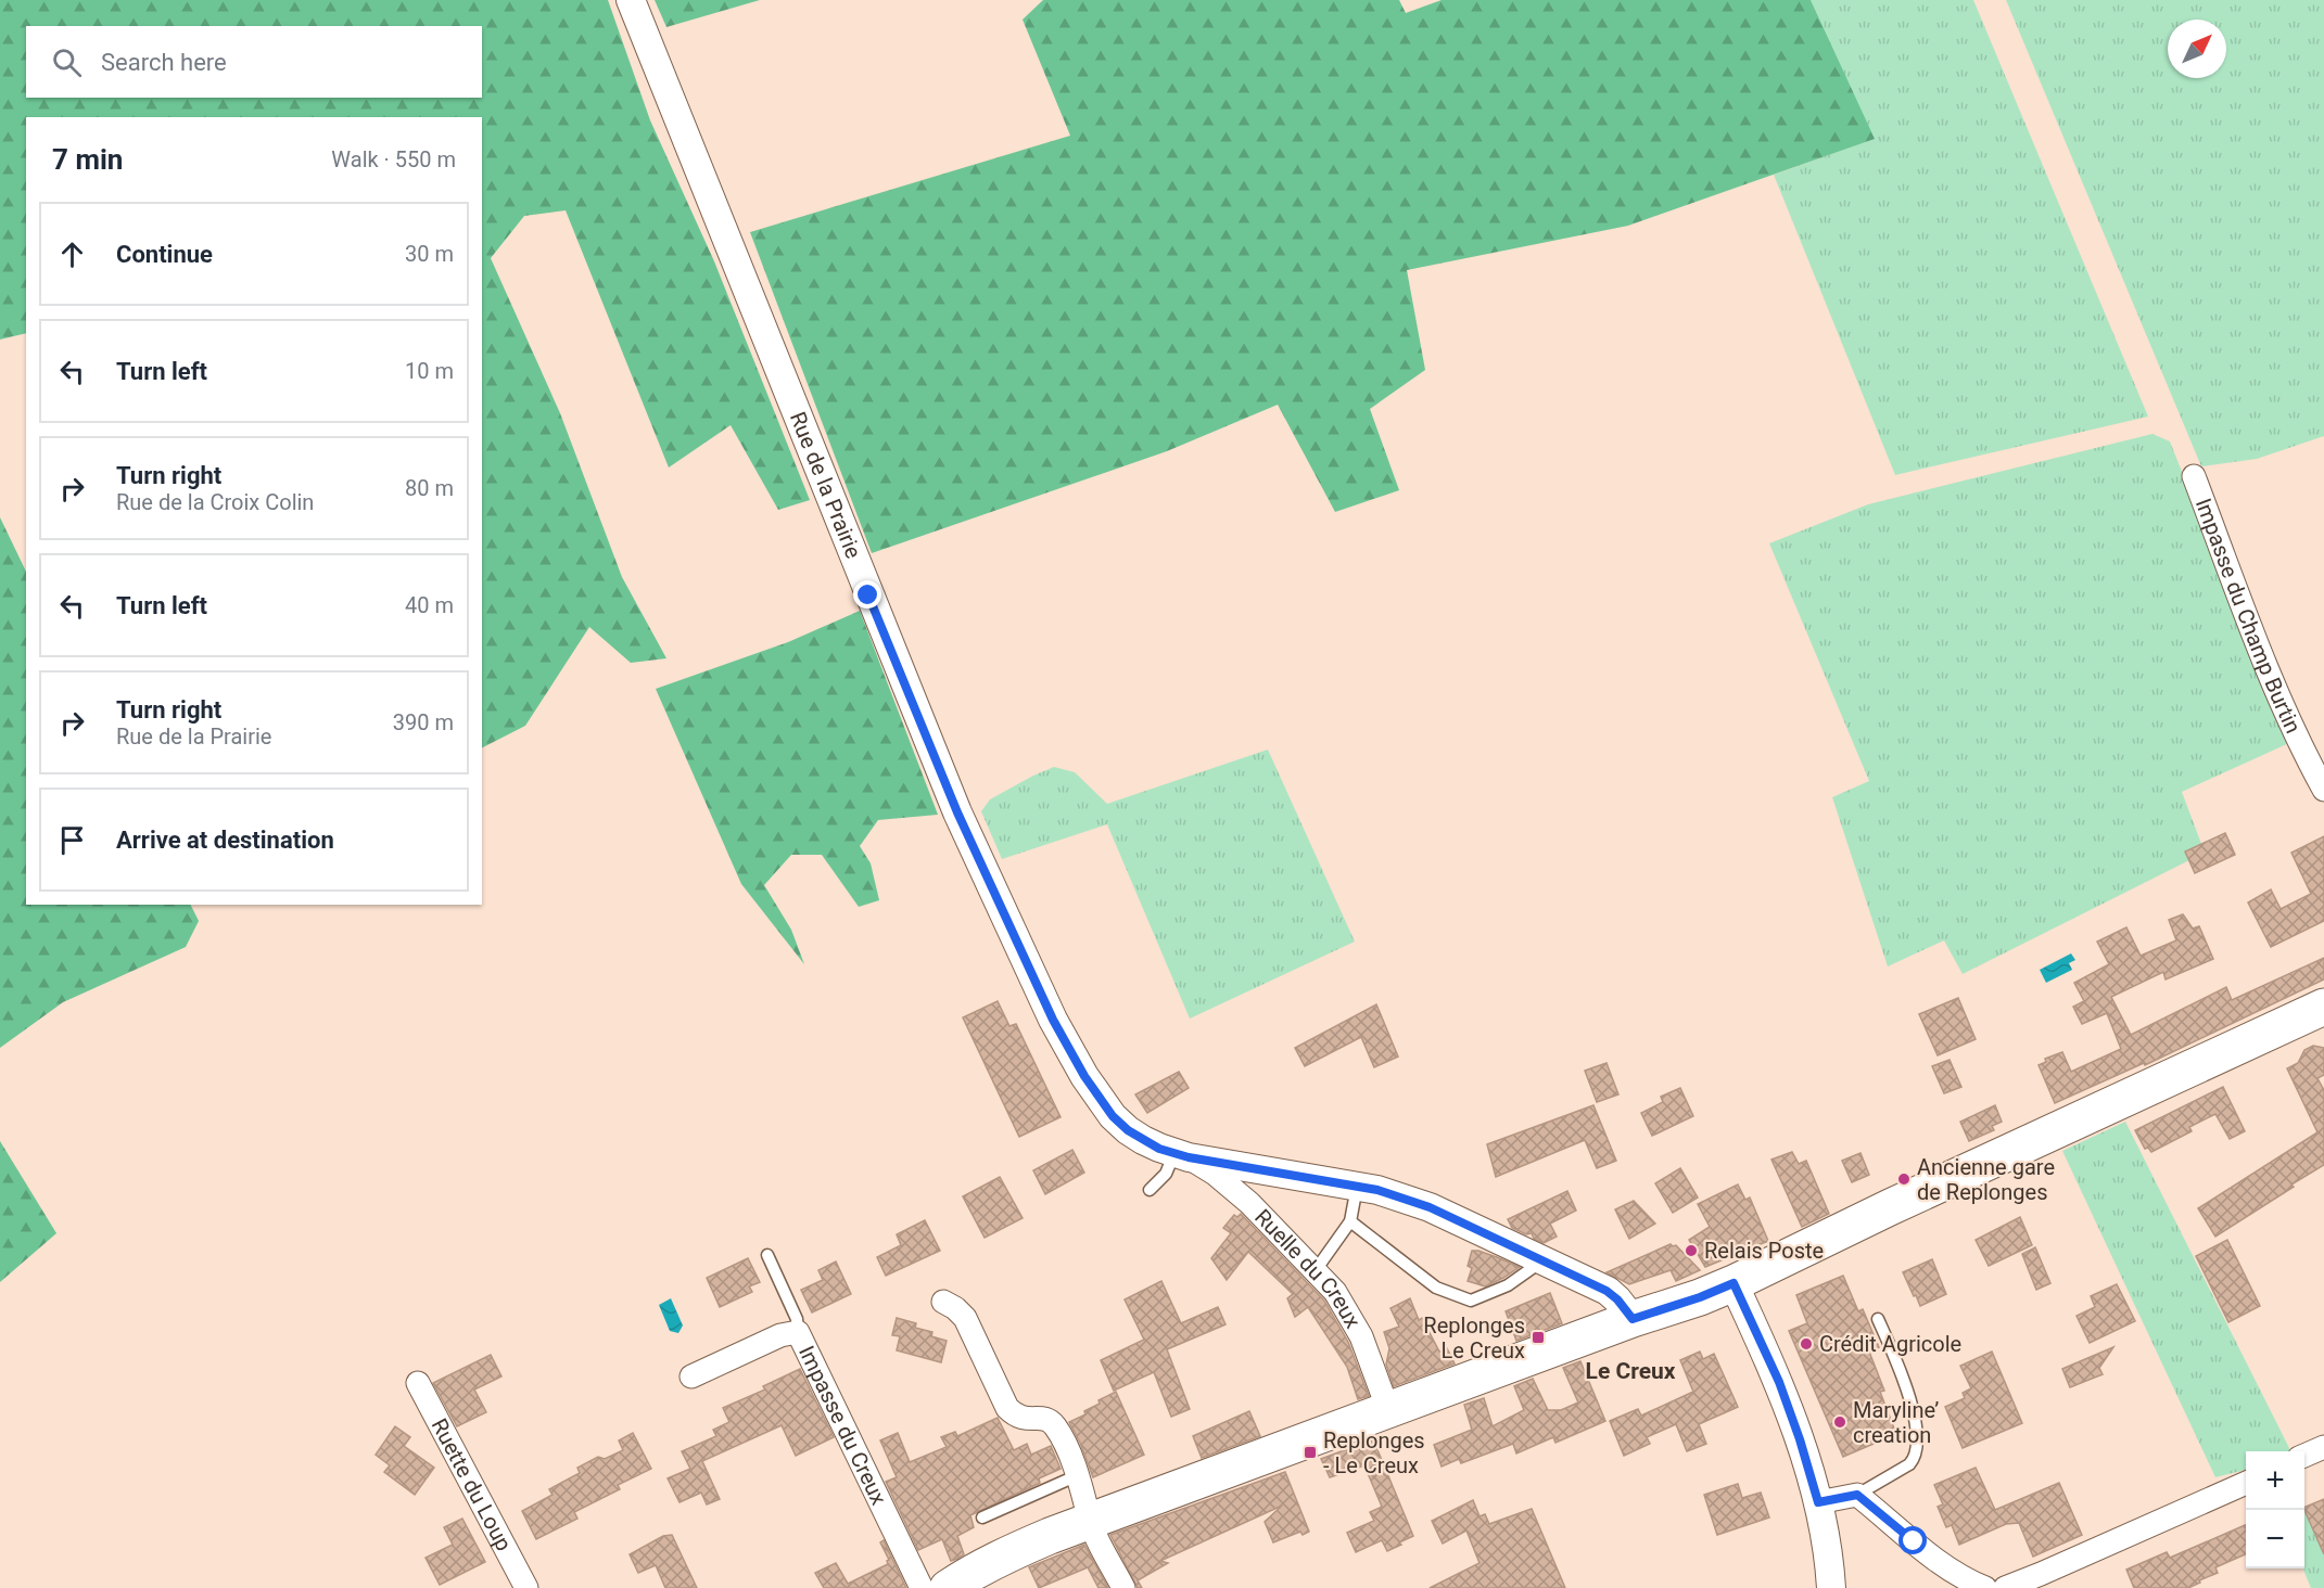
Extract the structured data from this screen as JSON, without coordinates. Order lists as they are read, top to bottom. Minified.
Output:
{"streets":{"street":["Rue de la Prairie","Impasse du Champ Burtin","Ruelle du Creux","Impasse du Creux","Ruette du Loup"]},"crossings":[["Rue de la Prairie","Ruelle du Creux"]],"districts":["Le Creux"],"places":{"other":["Ancienne gare de Replonges","Relais Poste","Crédit Agricole","Maryline’ creation"],"transit":["Replonges Le Creux","Replonges - Le Creux"]},"north":"top right","page":{"search":"Search here","heading":["7 min","Walk · 550 m"],"list":[["Continue","30 m"],["Turn left","10 m"],["Turn right","Rue de la Croix Colin","80 m"],["Turn left","40 m"],["Turn right","Rue de la Prairie","390 m"],"Arrive at destination"],"map_buttons":["+","−"]}}
